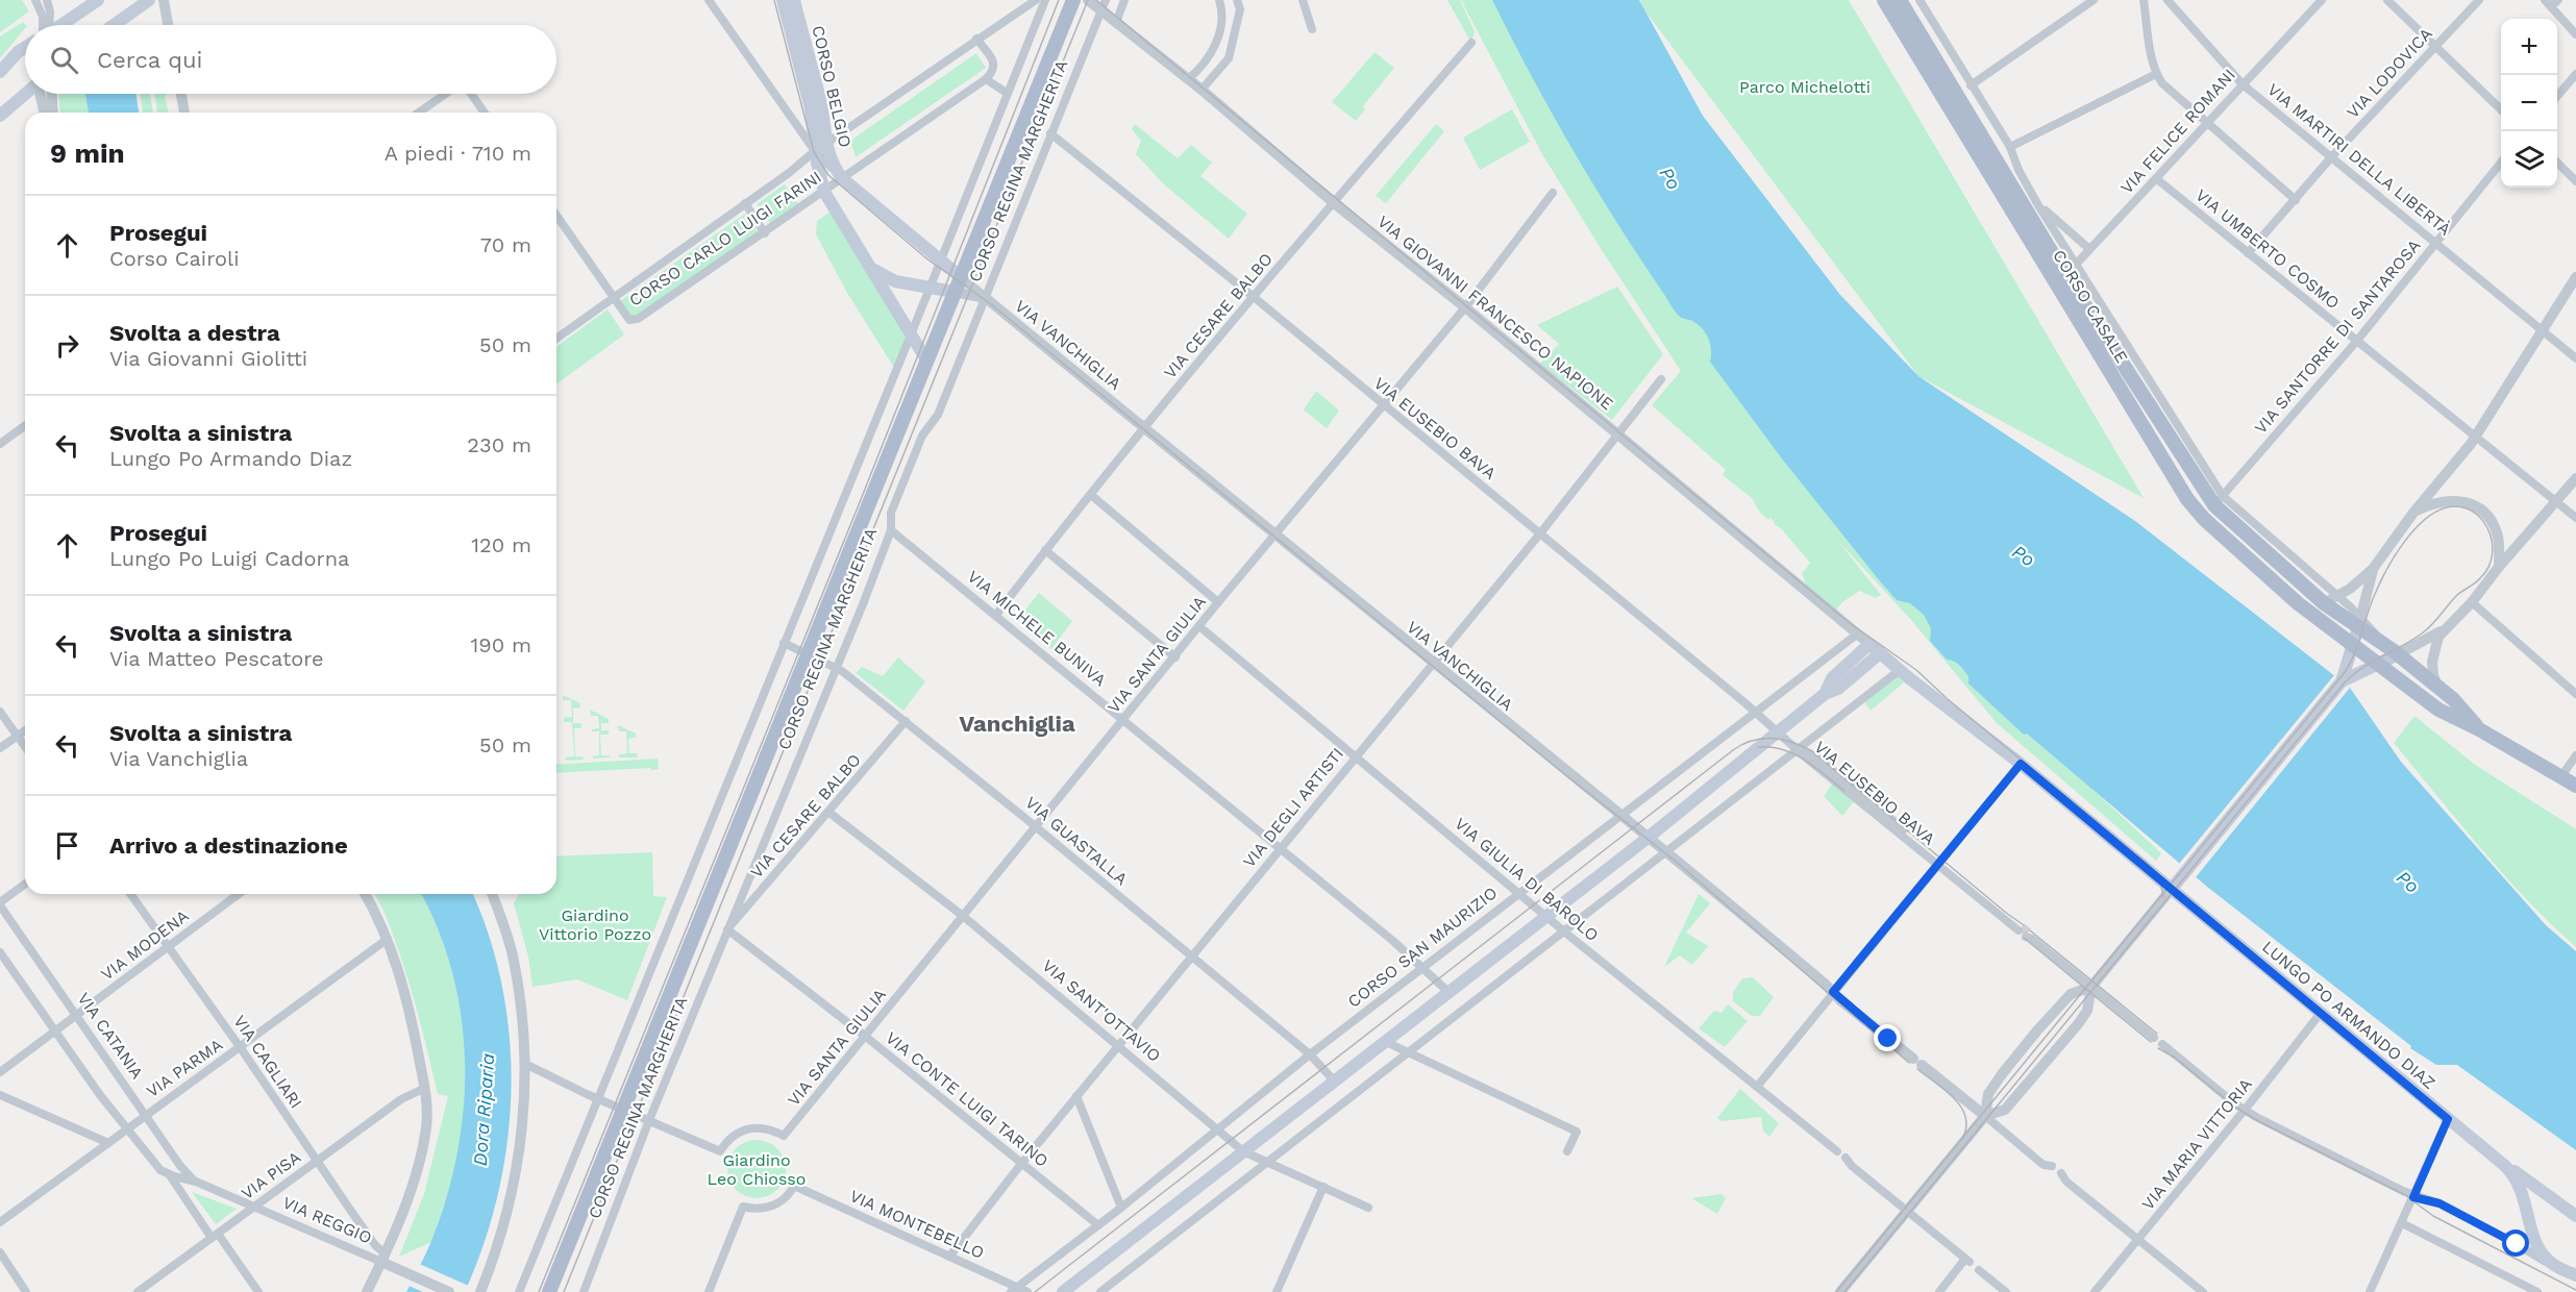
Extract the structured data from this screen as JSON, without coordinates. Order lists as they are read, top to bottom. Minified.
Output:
{"streets":{"main road":["CORSO BELGIO","CORSO REGINA MARGHERITA","CORSO CASALE","VIA GIOVANNI FRANCESCO NAPIONE","LUNGO PO ARMANDO DIAZ"],"street":["VIA LODOVICA","VIA FELICE ROMANI","VIA MARTIRI DELLA LIBERTÀ","CORSO CARLO LUIGI FARINI","VIA UMBERTO COSMO","VIA CESARE BALBO","VIA SANTORRE DI SANTAROSA","VIA VANCHIGLIA","VIA EUSEBIO BAVA","VIA MICHELE BUNIVA","VIA SANTA GIULIA","VIA DEGLI ARTISTI","VIA GUASTALLA","VIA GIULIA DI BAROLO","VIA MODENA","CORSO SAN MAURIZIO","VIA SANT'OTTAVIO","VIA CATANIA","VIA CAGLIARI","VIA PARMA","VIA CONTE LUIGI TARINO","VIA MARIA VITTORIA","VIA PISA","VIA REGGIO","VIA MONTEBELLO"]},"crossings":[["VIA LODOVICA","VIA MARTIRI DELLA LIBERTÀ"],["VIA LODOVICA","VIA UMBERTO COSMO"],["CORSO BELGIO","CORSO REGINA MARGHERITA"],["CORSO BELGIO","CORSO CARLO LUIGI FARINI"],["VIA FELICE ROMANI","VIA MARTIRI DELLA LIBERTÀ"],["VIA FELICE ROMANI","VIA UMBERTO COSMO"],["VIA FELICE ROMANI","CORSO CASALE"],["VIA MARTIRI DELLA LIBERTÀ","VIA SANTORRE DI SANTAROSA"],["CORSO REGINA MARGHERITA","VIA GIOVANNI FRANCESCO NAPIONE"],["CORSO REGINA MARGHERITA","VIA CESARE BALBO"],["CORSO REGINA MARGHERITA","VIA VANCHIGLIA"],["CORSO REGINA MARGHERITA","VIA EUSEBIO BAVA"],["CORSO REGINA MARGHERITA","VIA MICHELE BUNIVA"],["CORSO REGINA MARGHERITA","VIA SANTA GIULIA"],["CORSO REGINA MARGHERITA","VIA GUASTALLA"],["CORSO REGINA MARGHERITA","VIA CONTE LUIGI TARINO"],["VIA UMBERTO COSMO","VIA SANTORRE DI SANTAROSA"],["CORSO CASALE","VIA SANTORRE DI SANTAROSA"],["VIA GIOVANNI FRANCESCO NAPIONE","VIA CESARE BALBO"],["VIA GIOVANNI FRANCESCO NAPIONE","VIA SANTA GIULIA"],["VIA GIOVANNI FRANCESCO NAPIONE","VIA DEGLI ARTISTI"],["VIA GIOVANNI FRANCESCO NAPIONE","CORSO SAN MAURIZIO"],["VIA GIOVANNI FRANCESCO NAPIONE","LUNGO PO ARMANDO DIAZ"],["VIA CESARE BALBO","VIA VANCHIGLIA"],["VIA CESARE BALBO","VIA EUSEBIO BAVA"],["VIA CESARE BALBO","VIA MICHELE BUNIVA"],["VIA CESARE BALBO","VIA GUASTALLA"],["VIA CESARE BALBO","VIA SANT'OTTAVIO"],["VIA CESARE BALBO","VIA CONTE LUIGI TARINO"],["VIA VANCHIGLIA","VIA SANTA GIULIA"],["VIA VANCHIGLIA","VIA DEGLI ARTISTI"],["VIA VANCHIGLIA","CORSO SAN MAURIZIO"],["VIA EUSEBIO BAVA","VIA SANTA GIULIA"],["VIA EUSEBIO BAVA","VIA DEGLI ARTISTI"],["VIA EUSEBIO BAVA","CORSO SAN MAURIZIO"],["VIA MICHELE BUNIVA","VIA SANTA GIULIA"],["VIA MICHELE BUNIVA","VIA DEGLI ARTISTI"],["VIA MICHELE BUNIVA","CORSO SAN MAURIZIO"],["VIA SANTA GIULIA","VIA GUASTALLA"],["VIA SANTA GIULIA","VIA GIULIA DI BAROLO"],["VIA SANTA GIULIA","VIA SANT'OTTAVIO"],["VIA SANTA GIULIA","VIA CONTE LUIGI TARINO"],["VIA DEGLI ARTISTI","VIA GUASTALLA"],["VIA DEGLI ARTISTI","VIA GIULIA DI BAROLO"],["VIA DEGLI ARTISTI","VIA SANT'OTTAVIO"],["VIA DEGLI ARTISTI","VIA CONTE LUIGI TARINO"],["VIA DEGLI ARTISTI","VIA MONTEBELLO"],["VIA GUASTALLA","CORSO SAN MAURIZIO"],["VIA GIULIA DI BAROLO","CORSO SAN MAURIZIO"],["VIA MODENA","VIA CATANIA"],["VIA MODENA","VIA CAGLIARI"],["CORSO SAN MAURIZIO","VIA SANT'OTTAVIO"],["CORSO SAN MAURIZIO","VIA CONTE LUIGI TARINO"],["CORSO SAN MAURIZIO","VIA MONTEBELLO"],["LUNGO PO ARMANDO DIAZ","VIA MARIA VITTORIA"],["VIA CATANIA","VIA PARMA"],["VIA CATANIA","VIA REGGIO"],["VIA CAGLIARI","VIA PARMA"],["VIA CAGLIARI","VIA PISA"],["VIA CAGLIARI","VIA REGGIO"],["VIA PARMA","VIA REGGIO"],["VIA PISA","VIA REGGIO"]],"districts":["Vanchiglia"],"water":["Po","Dora Riparia"],"parks":["Parco Michelotti","Giardino Vittorio Pozzo","Giardino Leo Chiosso"],"page":{"map_buttons":["+","−"],"search":"Cerca qui","heading":["9 min","A piedi · 710 m"],"list":[["Prosegui","Corso Cairoli","70 m"],["Svolta a destra","Via Giovanni Giolitti","50 m"],["Svolta a sinistra","Lungo Po Armando Diaz","230 m"],["Prosegui","Lungo Po Luigi Cadorna","120 m"],["Svolta a sinistra","Via Matteo Pescatore","190 m"],["Svolta a sinistra","Via Vanchiglia","50 m"],"Arrivo a destinazione"]}}
